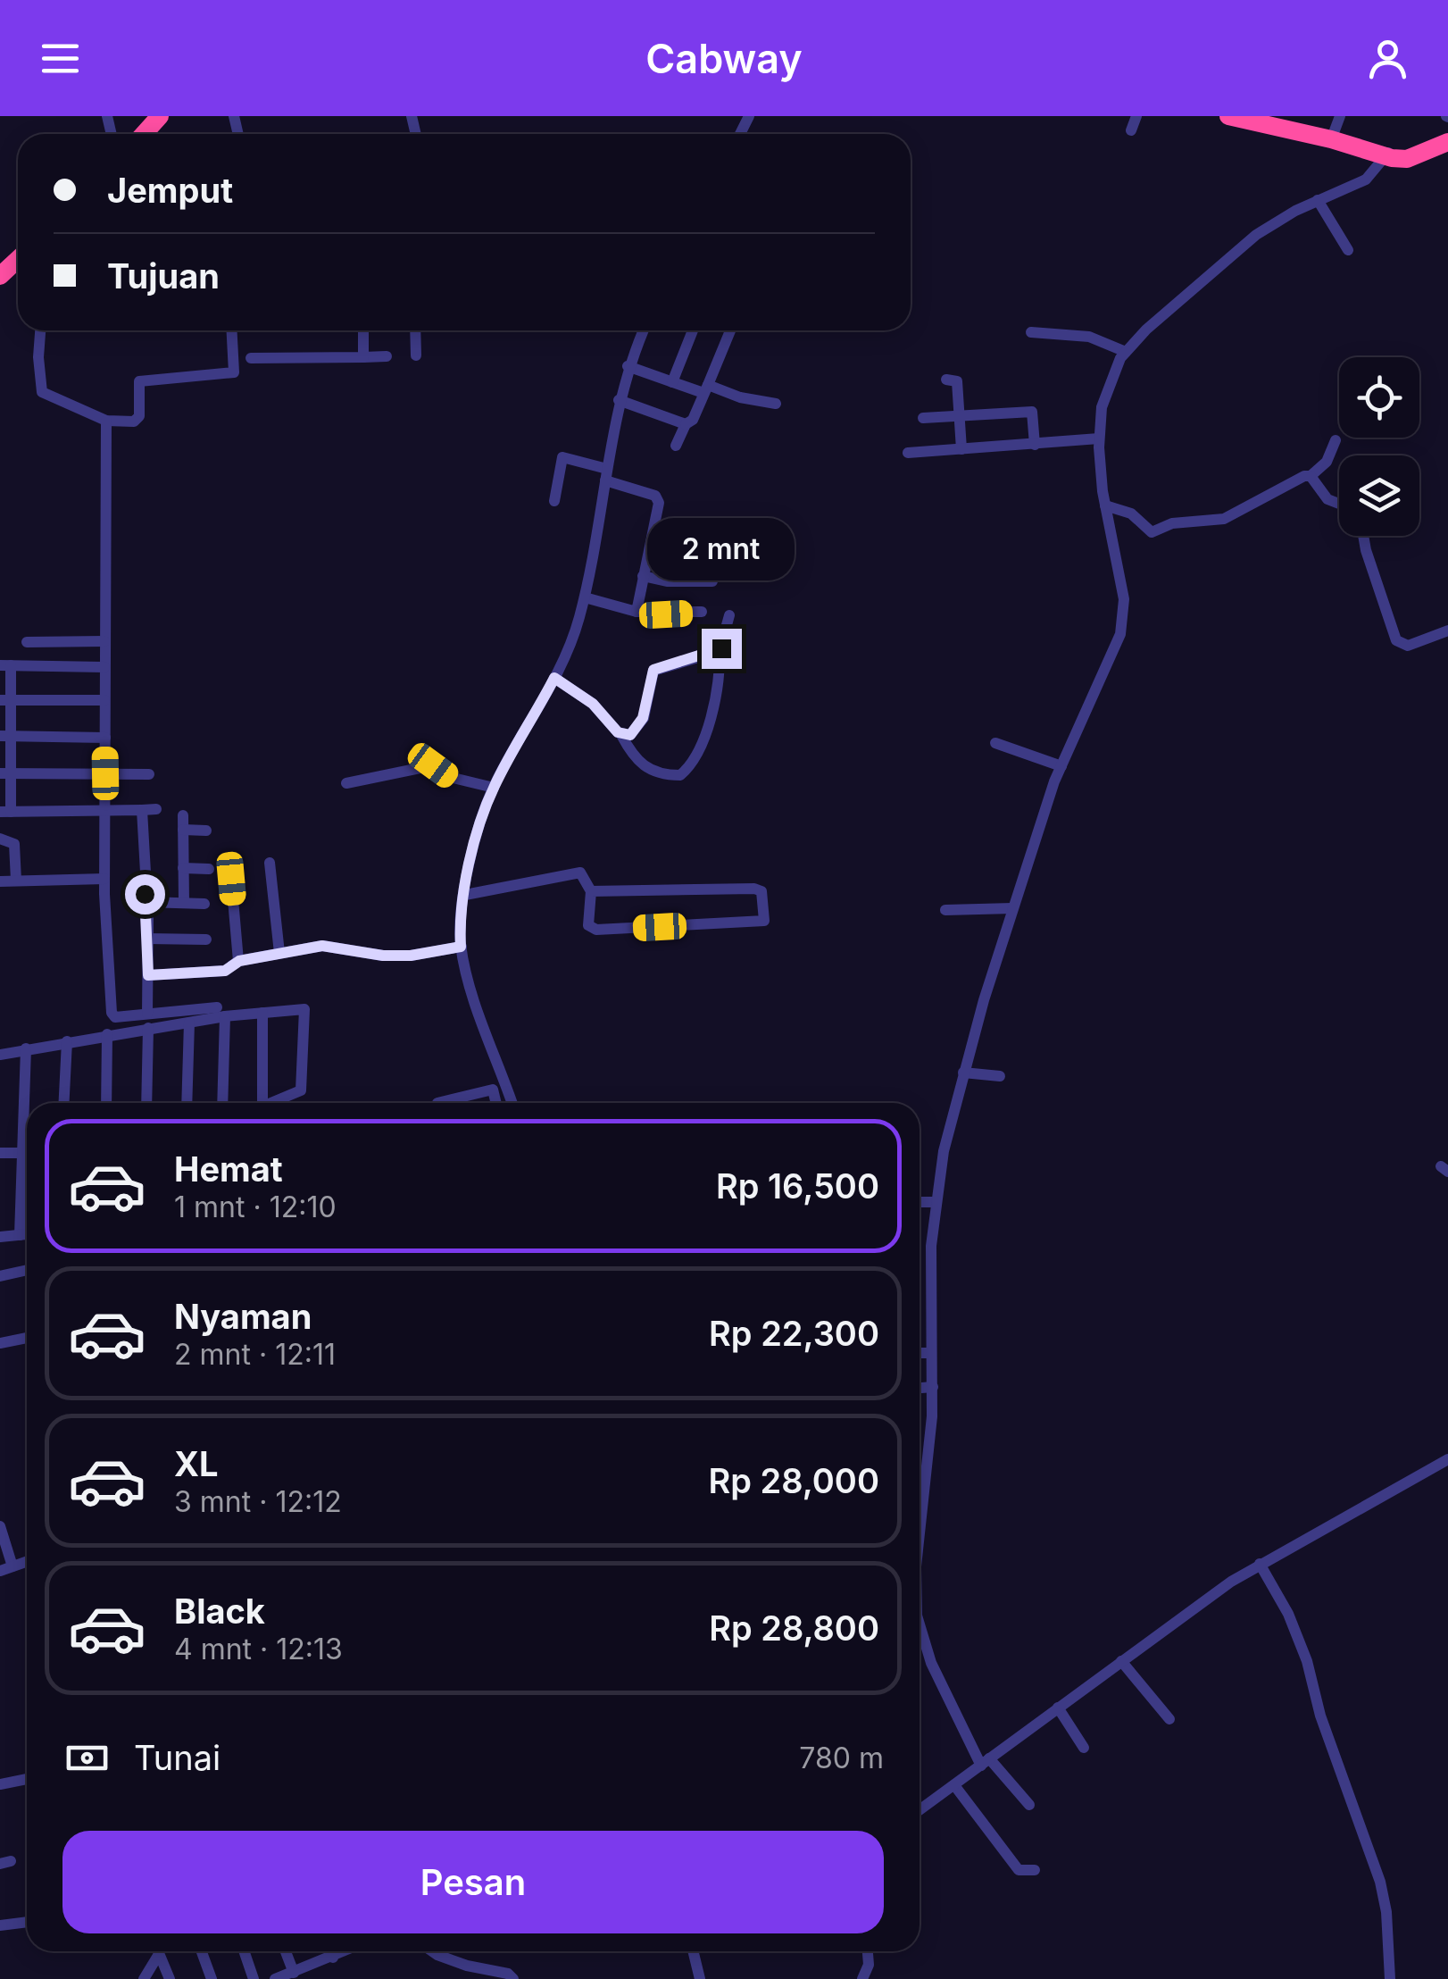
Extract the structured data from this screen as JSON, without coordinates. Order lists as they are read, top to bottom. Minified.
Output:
{"page":{"header":"Cabway","banner":["Jemput","Tujuan"],"bubble":"2 mnt","list":[{"name":"Hemat","note":"1 mnt · 12:10","value":"Rp 16,500"},{"name":"Nyaman","note":"2 mnt · 12:11","value":"Rp 22,300"},{"name":"XL","note":"3 mnt · 12:12","value":"Rp 28,000"},{"name":"Black","note":"4 mnt · 12:13","value":"Rp 28,800"}],"pay":["Tunai","780 m"],"buttons":"Pesan"}}
